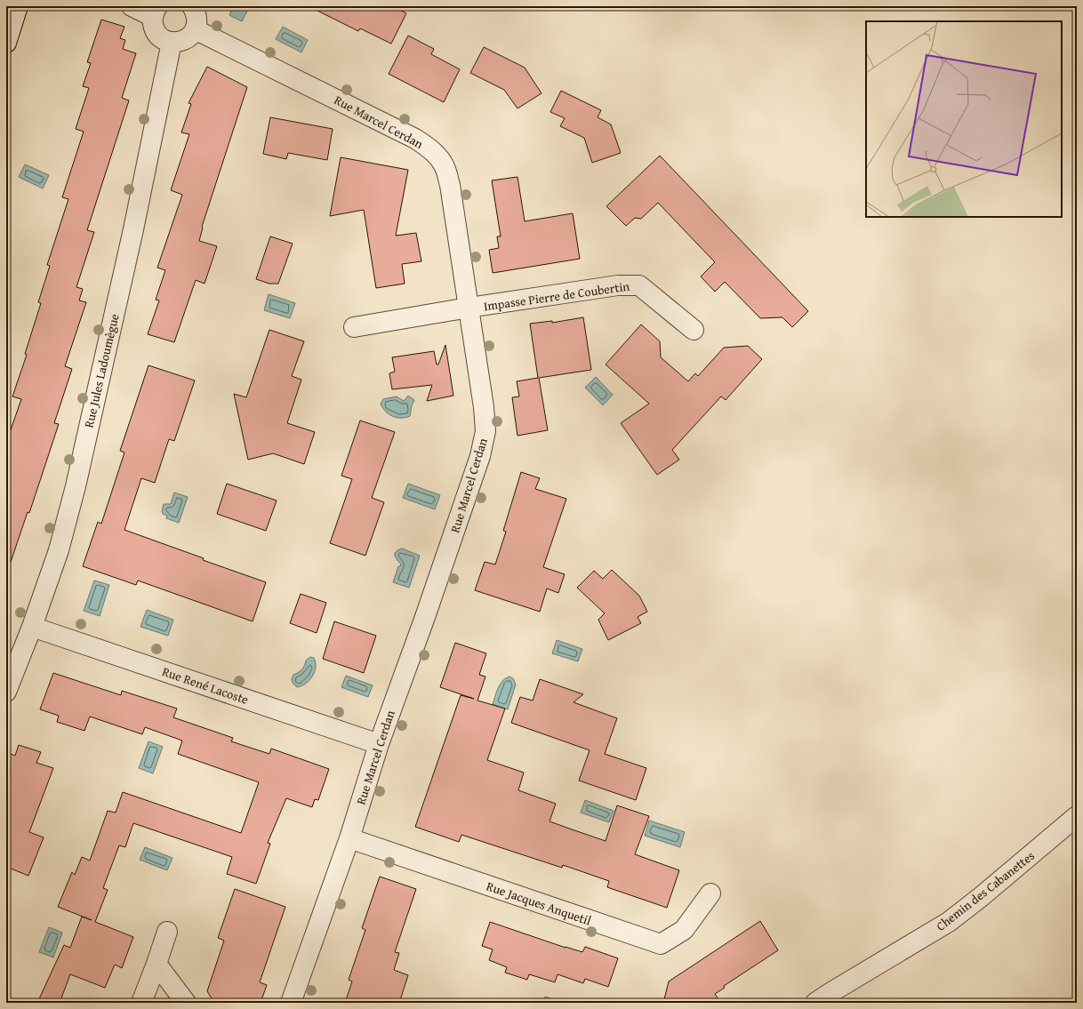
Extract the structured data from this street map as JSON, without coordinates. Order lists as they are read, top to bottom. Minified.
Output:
{"streets":{"street":["Rue Marcel Cerdan","Impasse Pierre de Coubertin","Rue Jules Ladoumègue","Rue René Lacoste","Chemin des Cabanettes","Rue Jacques Anquetil"]},"crossings":[["Rue Marcel Cerdan","Impasse Pierre de Coubertin"],["Rue Marcel Cerdan","Rue René Lacoste"],["Rue Marcel Cerdan","Rue Jacques Anquetil"],["Rue Jules Ladoumègue","Rue René Lacoste"]]}
